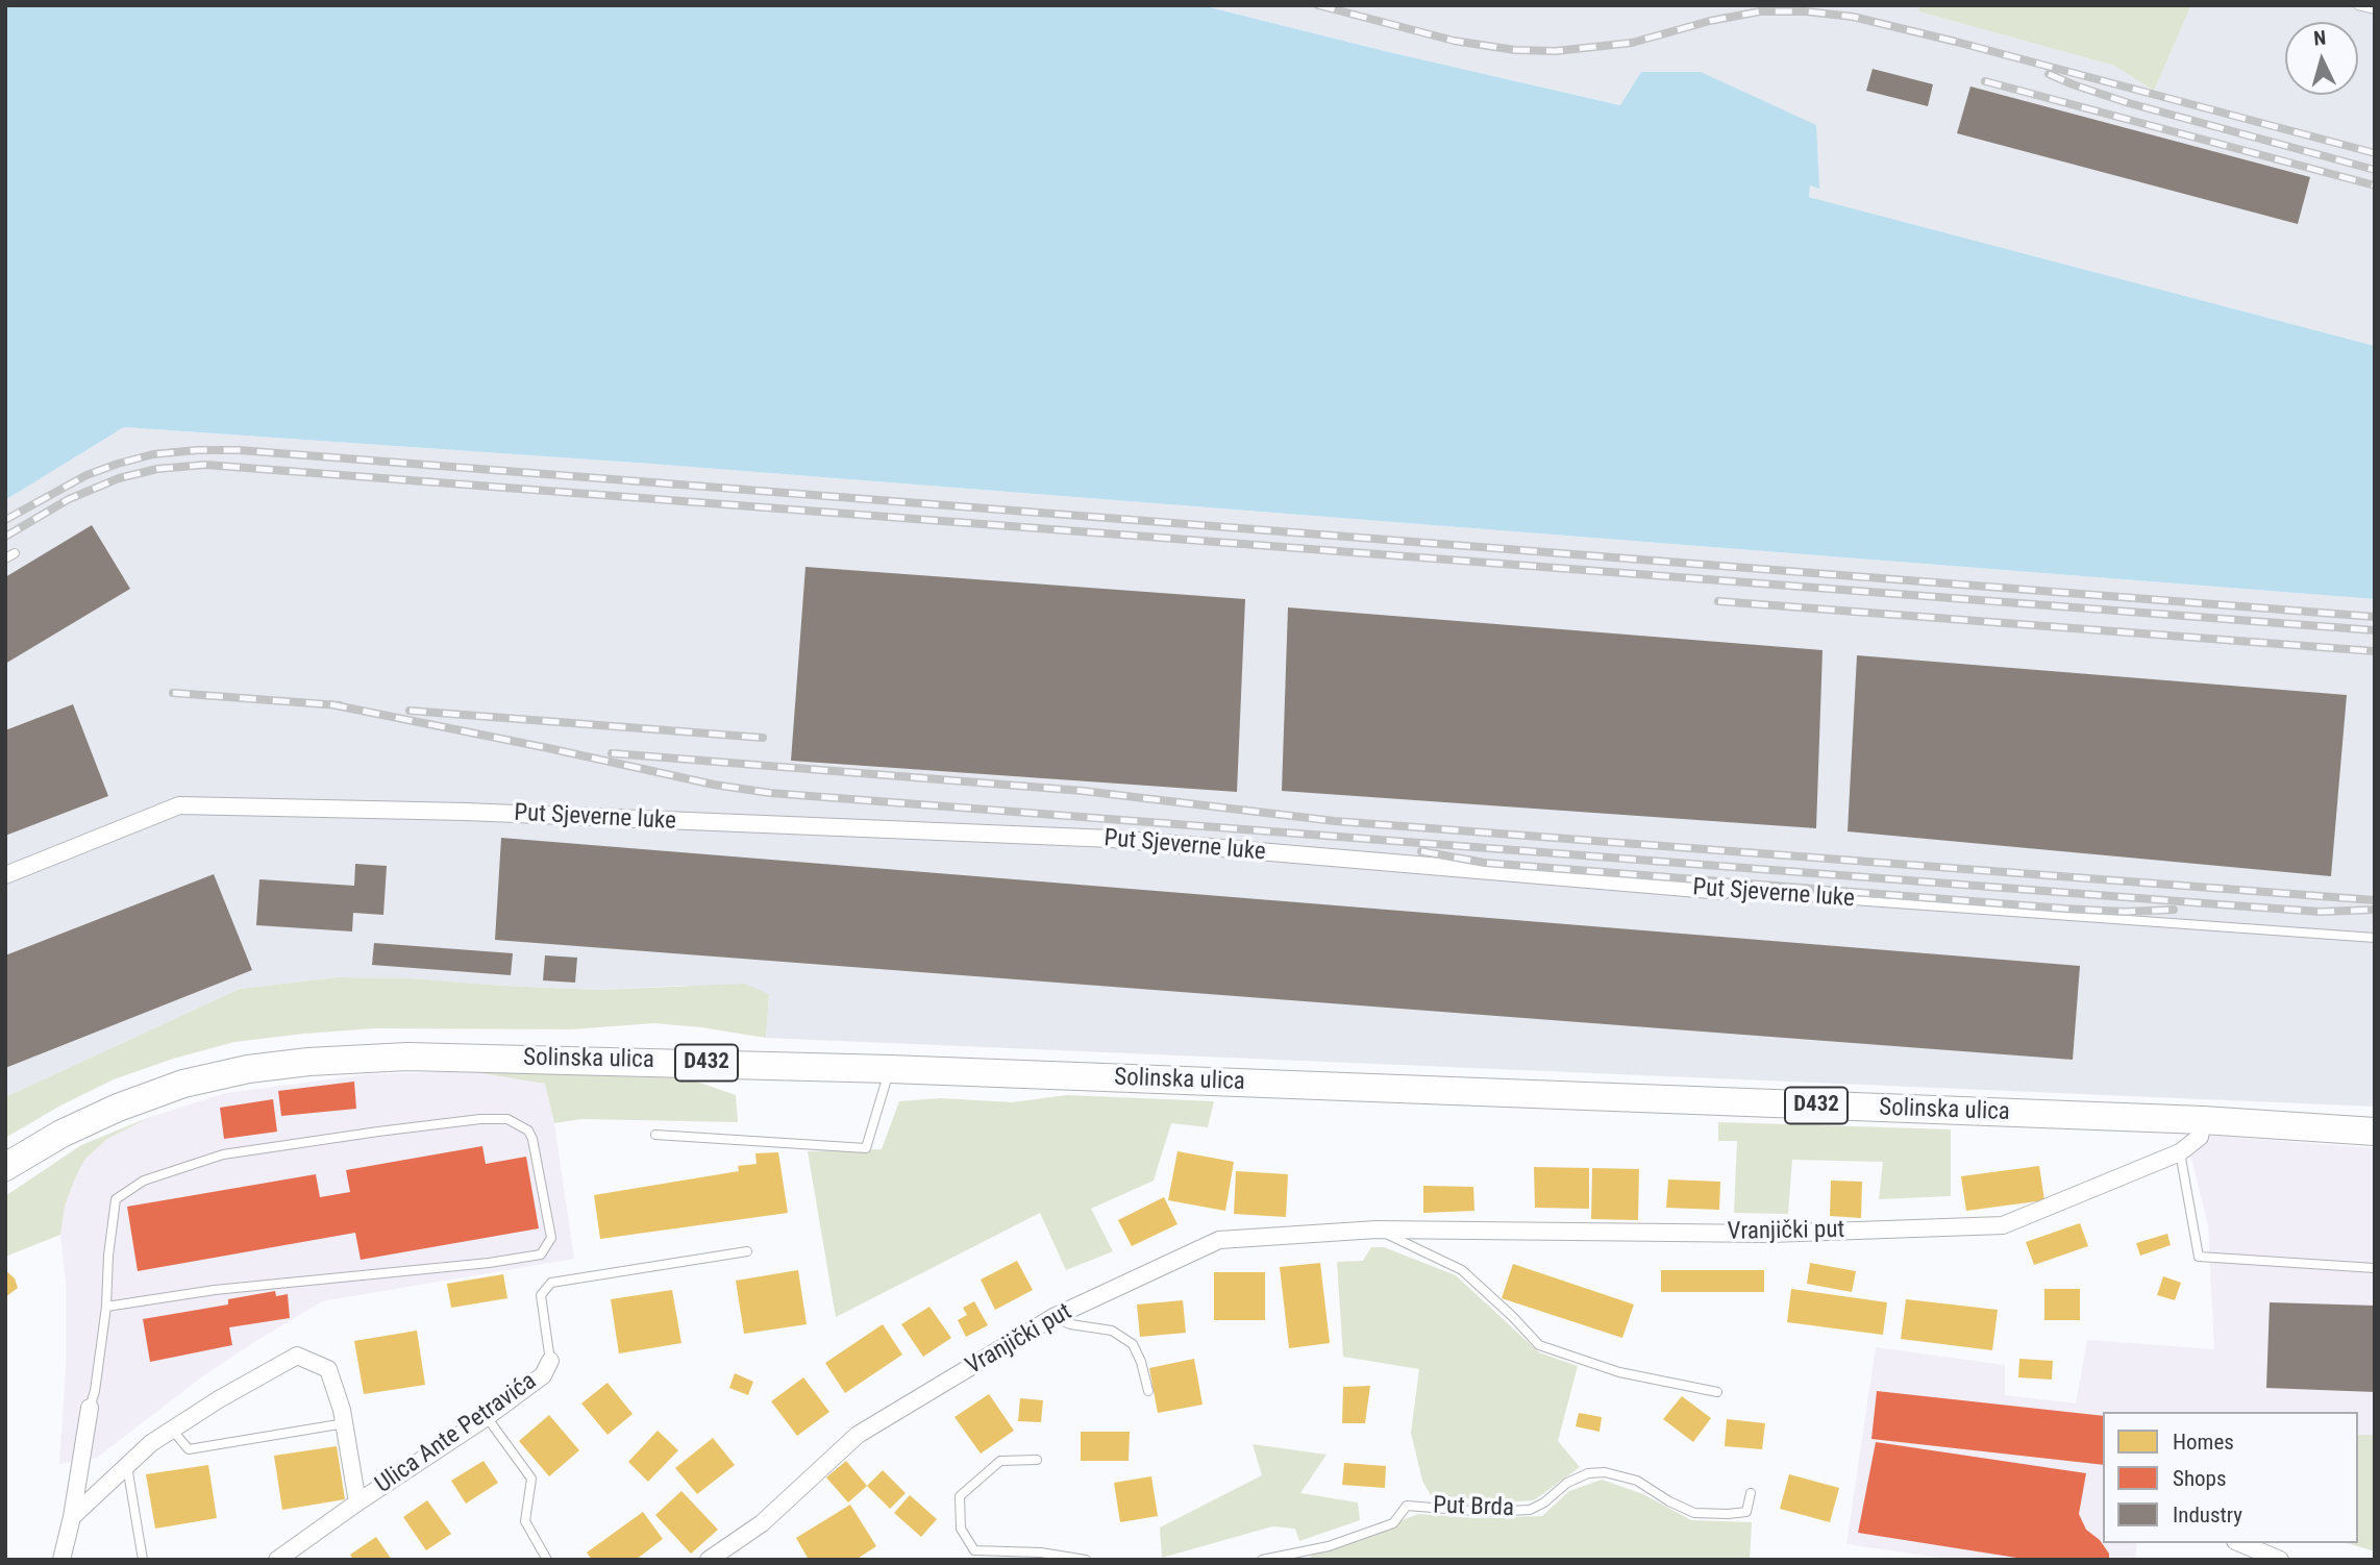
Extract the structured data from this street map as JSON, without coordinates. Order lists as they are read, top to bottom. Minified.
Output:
{"streets":{"main road":["Solinska ulica","D432"],"street":["Put Sjeverne luke","Vranjički put","Ulica Ante Petravića"],"lane":["Put Brda"]},"crossings":[["Solinska ulica","Vranjički put"]],"legend":["Homes","Shops","Industry"],"north":"top"}
